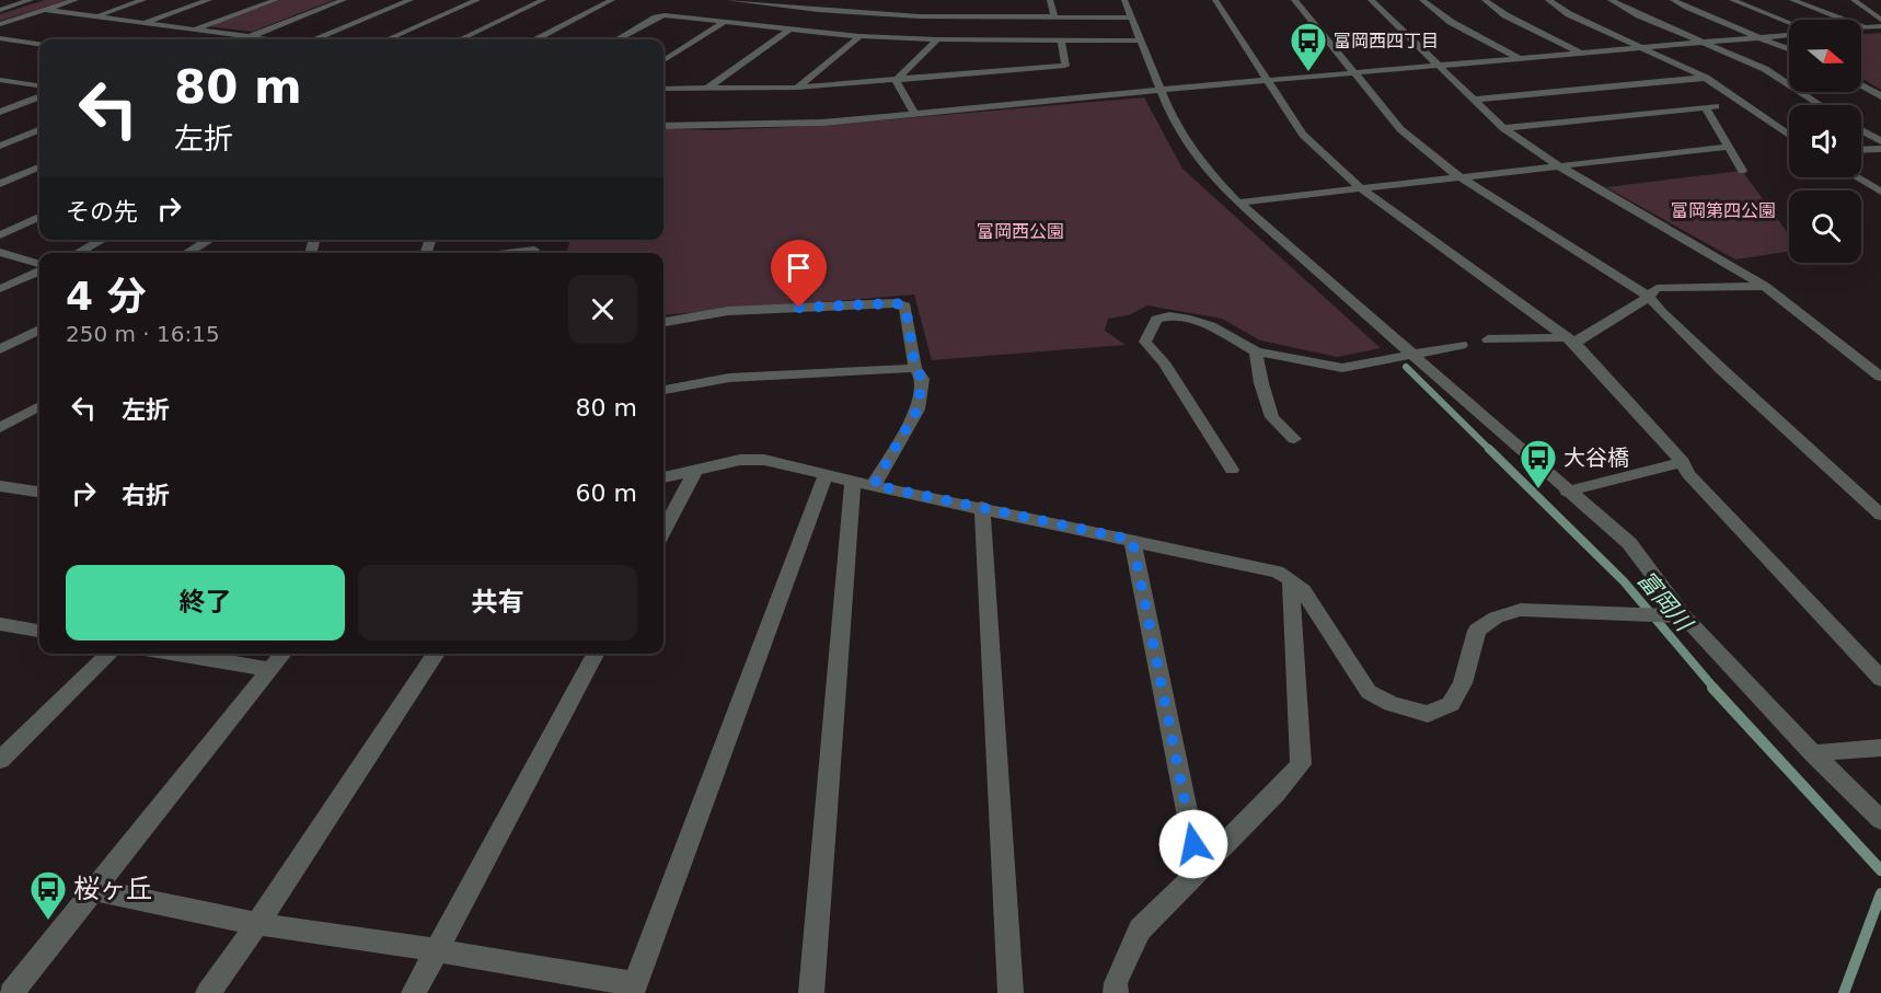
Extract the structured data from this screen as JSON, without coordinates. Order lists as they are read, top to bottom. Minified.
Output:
{"water":["富岡川"],"parks":["富岡第四公園","富岡西公園"],"places":{"bus stop":["富岡西四丁目","大谷橋","桜ヶ丘"]},"north":"right","page":{"turn":["80 m","左折"],"then":"その先","heading":["4 分","250 m · 16:15"],"list":[{"name":"左折","value":"80 m"},{"name":"右折","value":"60 m"}],"buttons":["終了","共有"]}}
